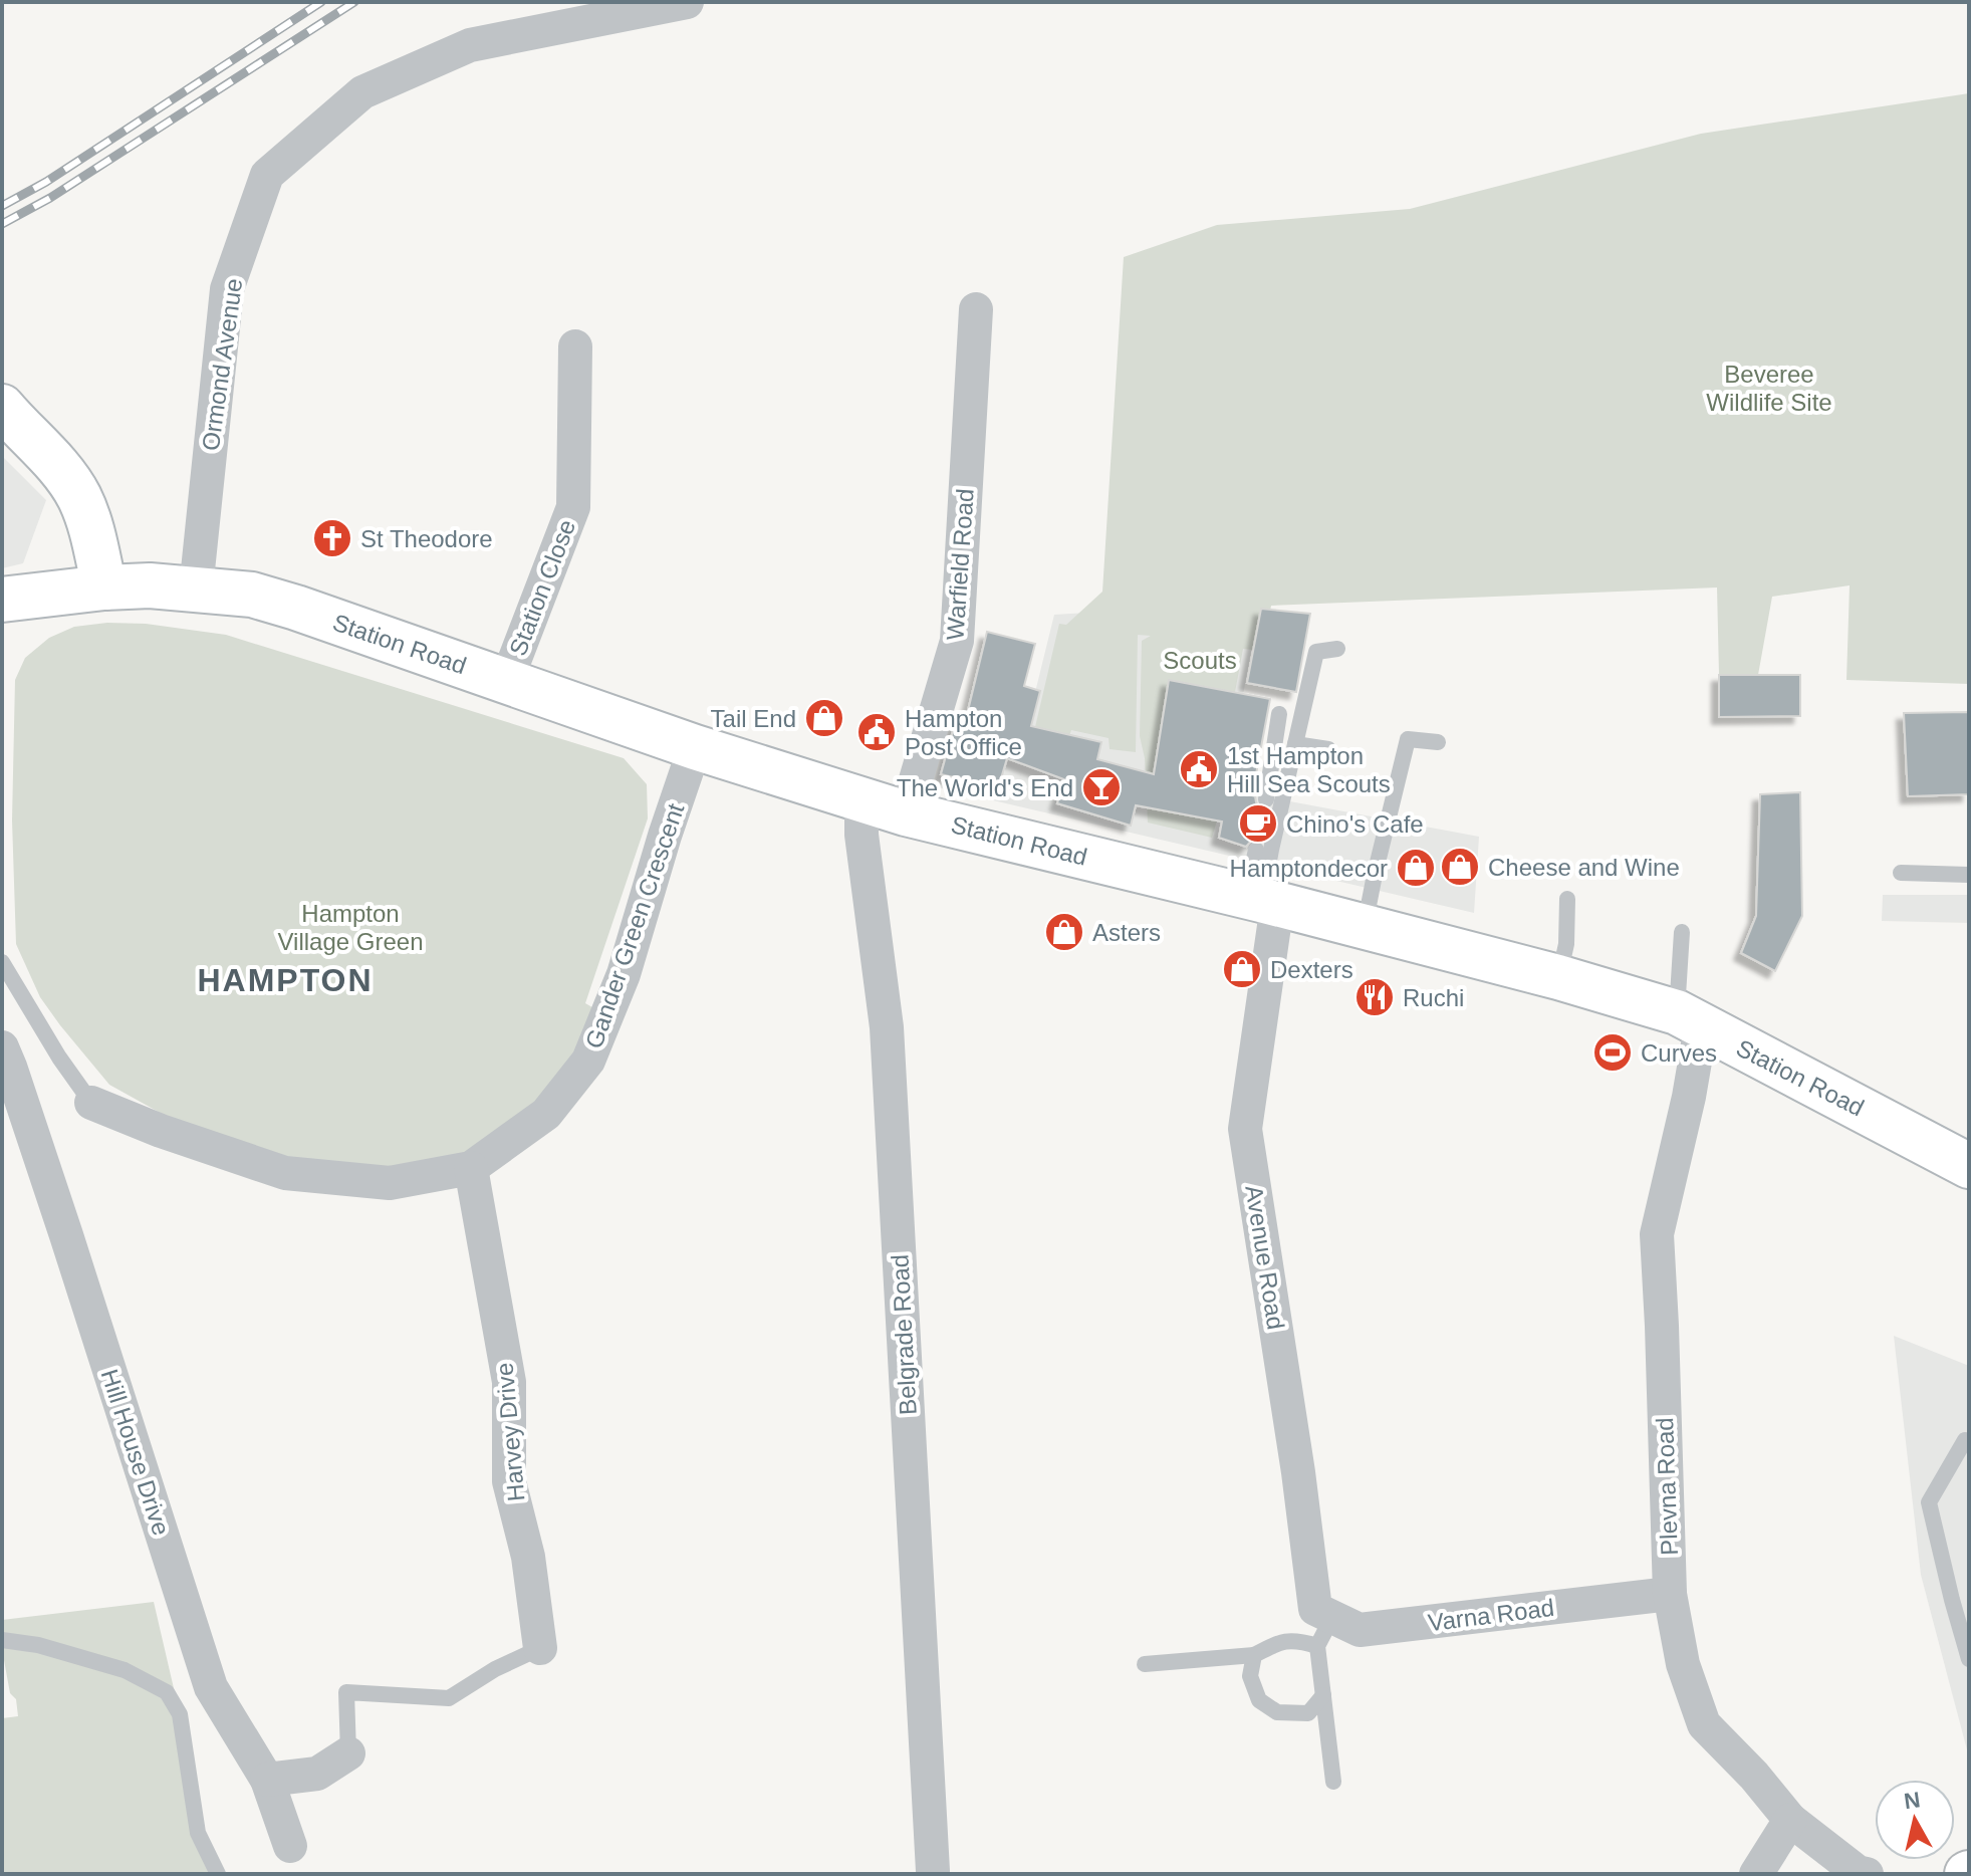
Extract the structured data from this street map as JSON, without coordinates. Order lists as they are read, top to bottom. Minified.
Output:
{"streets":{"street":["Ormond Avenue","Warfield Road","Station Close","Station Road","Gander Green Crescent","Avenue Road","Belgrade Road","Harvey Drive","Hill House Drive","Plevna Road","Varna Road"]},"crossings":[["Ormond Avenue","Station Road"],["Warfield Road","Station Road"],["Station Close","Station Road"],["Station Road","Gander Green Crescent"],["Station Road","Avenue Road"],["Station Road","Belgrade Road"],["Station Road","Plevna Road"],["Gander Green Crescent","Harvey Drive"],["Avenue Road","Varna Road"],["Plevna Road","Varna Road"]],"districts":["HAMPTON"],"parks":["Beveree Wildlife Site","Scouts","Hampton Village Green"],"places":{"church":["St Theodore"],"shop":["Tail End","Cheese and Wine","Hamptondecor","Asters","Dexters"],"public building":["Hampton Post Office","1st Hampton Hill Sea Scouts"],"bar":["The World's End"],"cafe":["Chino's Cafe"],"restaurant":["Ruchi"],"sports":["Curves"]},"north":"top"}
